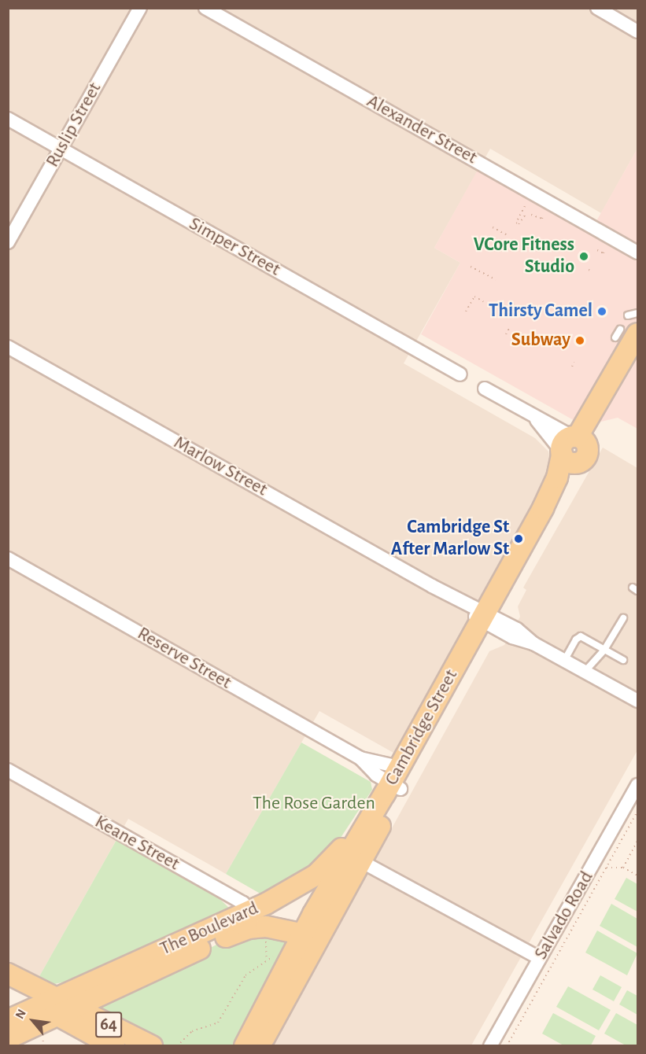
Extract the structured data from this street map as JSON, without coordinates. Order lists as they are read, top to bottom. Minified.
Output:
{"streets":{"main road":["Cambridge Street","The Boulevard","64"],"street":["Ruslip Street","Alexander Street","Simper Street","Marlow Street","Reserve Street","Keane Street","Salvado Road"]},"crossings":[["Ruslip Street","Simper Street"],["Marlow Street","Cambridge Street"],["Reserve Street","Cambridge Street"],["Reserve Street","The Boulevard"],["Cambridge Street","The Boulevard"],["Keane Street","The Boulevard"],["The Boulevard","64"]],"parks":["The Rose Garden"],"places":["VCore Fitness Studio","Thirsty Camel","Subway","Cambridge St After Marlow St"],"north":"top left"}
